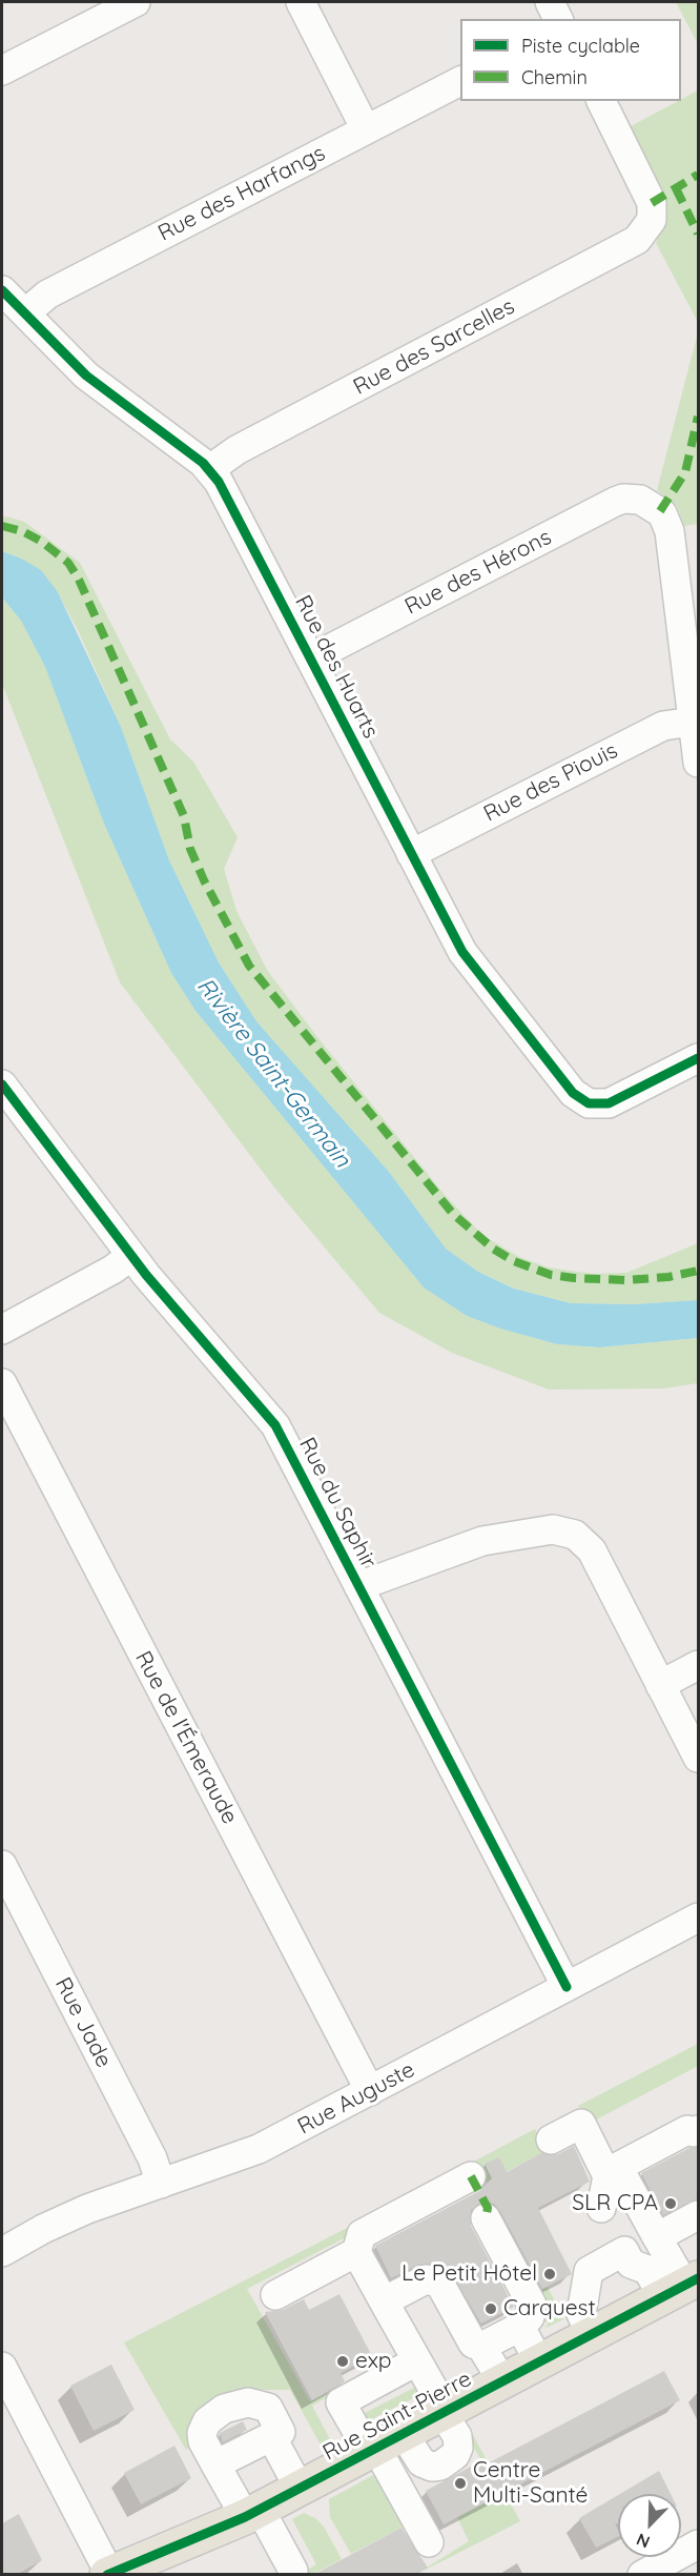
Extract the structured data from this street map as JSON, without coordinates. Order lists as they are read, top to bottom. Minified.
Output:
{"streets":{"main road":["Rue Saint-Pierre"],"street":["Rue des Harfangs","Rue des Sarcelles","Rue des Hérons","Rue des Huarts","Rue des Piouis","Rue du Saphir","Rue de l'Émeraude","Rue Jade","Rue Auguste"]},"crossings":[["Rue des Harfangs","Rue des Huarts"],["Rue des Sarcelles","Rue des Huarts"],["Rue des Hérons","Rue des Huarts"],["Rue des Hérons","Rue des Piouis"],["Rue des Huarts","Rue des Piouis"],["Rue du Saphir","Rue Auguste"],["Rue de l'Émeraude","Rue Auguste"],["Rue Jade","Rue Auguste"]],"water":["Rivière Saint-Germain"],"places":["SLR CPA","Le Petit Hôtel","Carquest","exp","Centre Multi-Santé"],"legend":["Piste cyclable","Chemin"],"north":"bottom left"}
